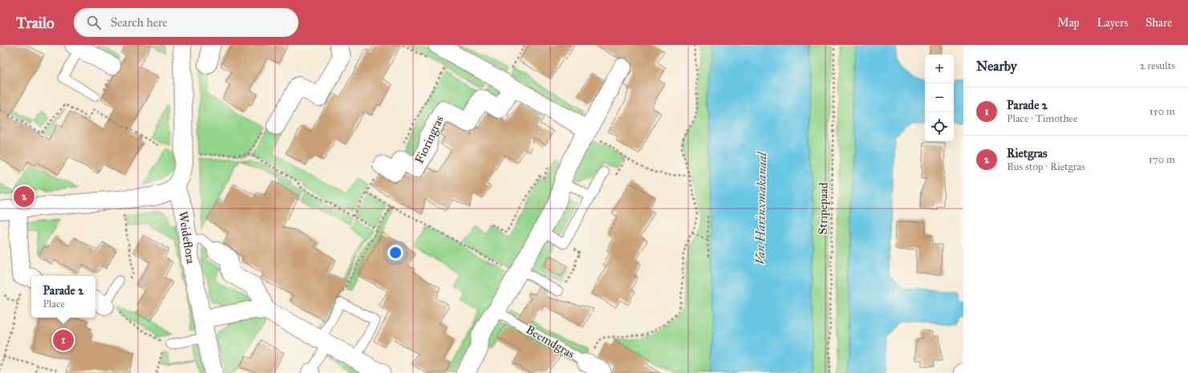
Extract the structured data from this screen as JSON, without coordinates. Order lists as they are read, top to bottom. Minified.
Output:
{"streets":{"street":["Fioringras","Weideflora"],"lane":["Beemdgras"],"path":["Stripepaad"]},"water":["Van Harinxmakanaal"],"page":{"header":"Trailo","search":"Search here","nav":["Map","Layers","Share"],"heading":["Nearby","2 results"],"map_buttons":["+","−"],"list":[{"mark":"1","name":"Parade 2","note":"Place · Timothee","value":"150 m"},{"mark":"2","name":"Rietgras","note":"Bus stop · Rietgras","value":"170 m"}],"pins":["2","1"],"popup":["Parade 2","Place"]}}
